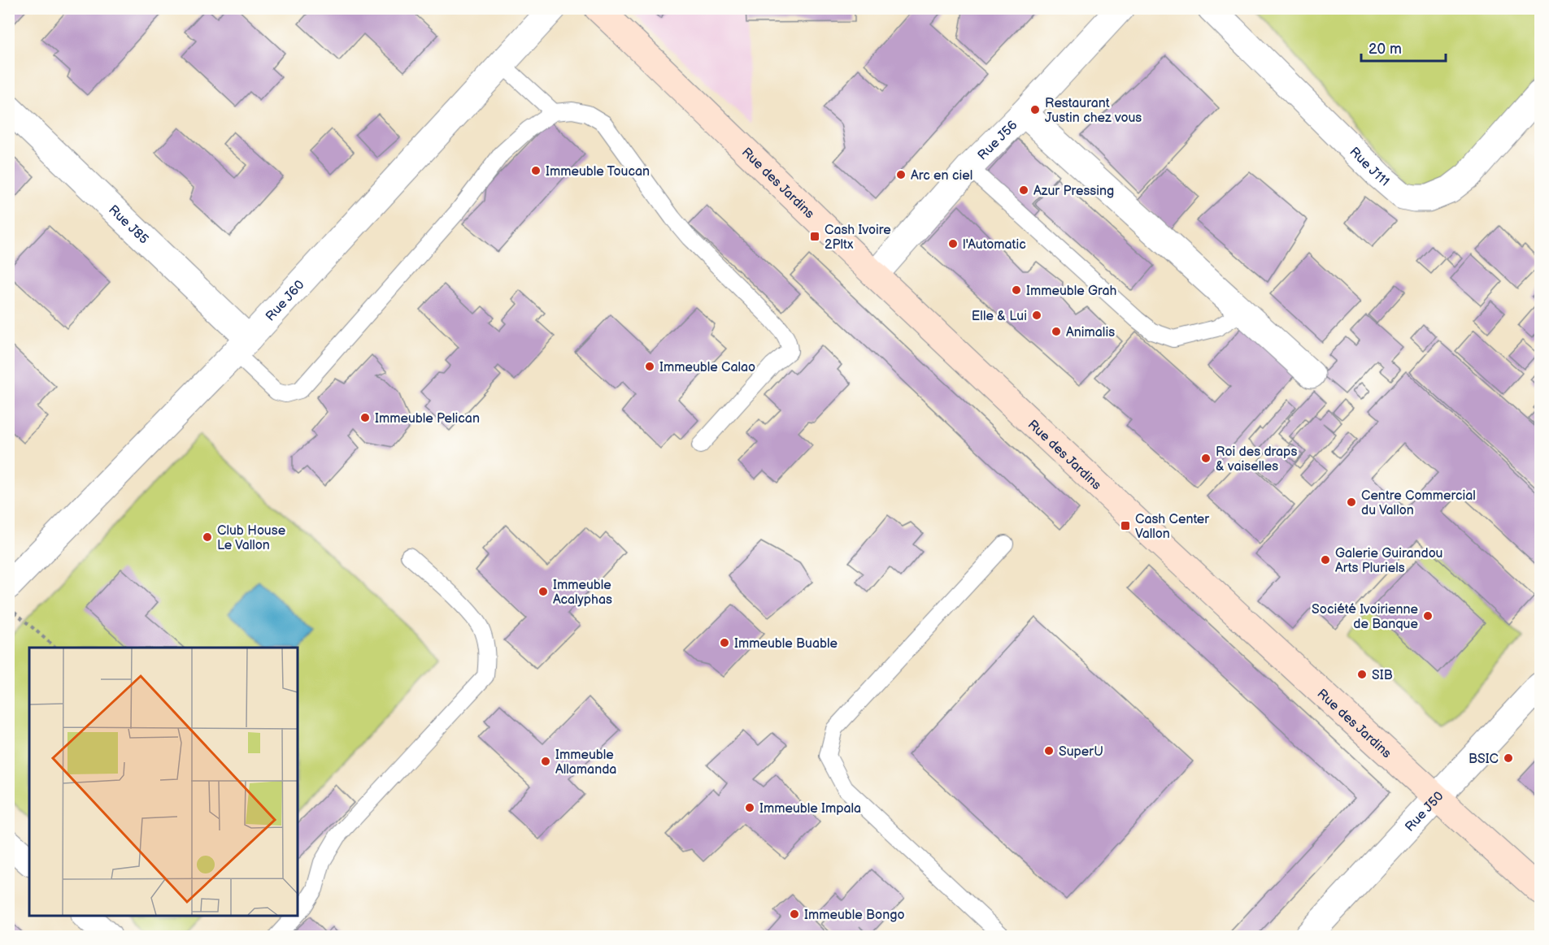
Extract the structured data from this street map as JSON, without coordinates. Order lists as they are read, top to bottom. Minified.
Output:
{"streets":{"main road":["Rue des Jardins"],"street":["Rue J56","Rue J111","Rue J85","Rue J60","Rue J50"]},"crossings":[["Rue J56","Rue des Jardins"],["Rue des Jardins","Rue J50"],["Rue J85","Rue J60"]],"places":{"other":["Restaurant Justin chez vous","Immeuble Toucan","Arc en ciel","Azur Pressing","l'Automatic","Immeuble Grah","Elle & Lui","Animalis","Immeuble Calao","Immeuble Pelican","Roi des draps & vaiselles","Centre Commercial du Vallon","Club House Le Vallon","Galerie Guirandou Arts Pluriels","Immeuble Acalyphas","Société Ivoirienne de Banque","Immeuble Buable","SIB","SuperU","BSIC","Immeuble Allamanda","Immeuble Impala","Immeuble Bongo"],"transit":["Cash Ivoire 2Pltx","Cash Center Vallon"]},"scale_bar":"20 m"}
